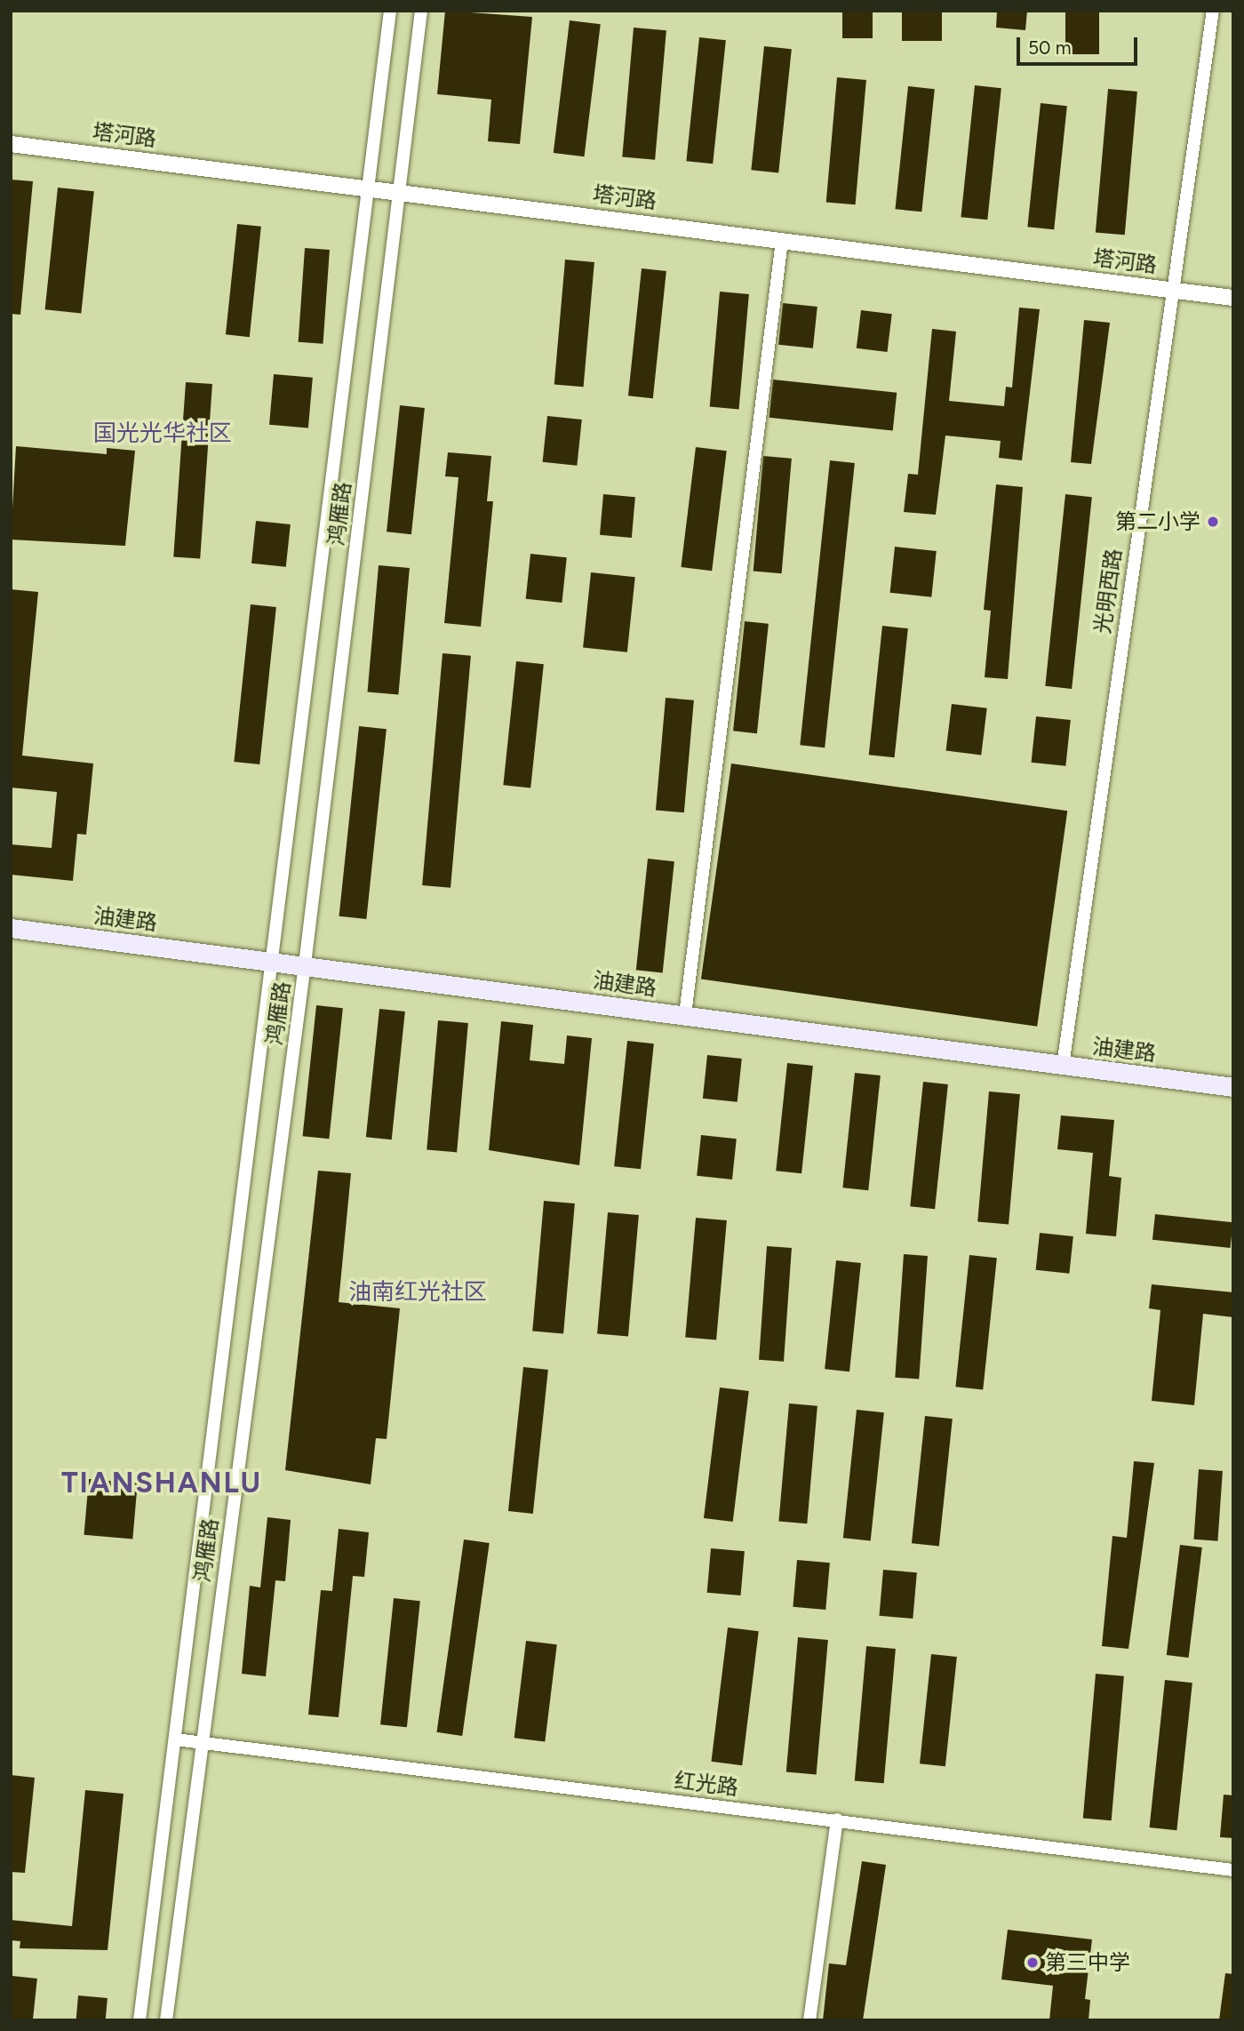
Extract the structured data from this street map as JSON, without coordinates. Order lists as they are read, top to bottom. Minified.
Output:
{"streets":{"main road":["油建路"],"street":["塔河路","鸿雁路","光明西路","红光路"]},"crossings":[["塔河路","鸿雁路"],["塔河路","光明西路"],["鸿雁路","油建路"],["鸿雁路","红光路"],["光明西路","油建路"]],"districts":["国光光华社区","油南红光社区","TIANSHANLU"],"places":["第二小学","第三中学"],"scale_bar":"50 m"}
